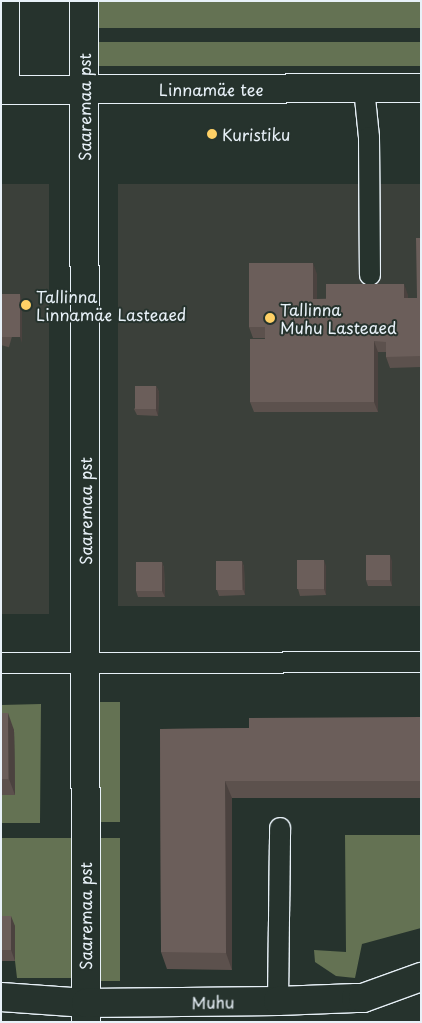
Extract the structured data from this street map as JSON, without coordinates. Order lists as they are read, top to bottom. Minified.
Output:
{"streets":{"street":["Linnamäe tee","Saaremaa pst","Muhu"]},"crossings":[["Linnamäe tee","Saaremaa pst"],["Saaremaa pst","Muhu"]],"places":["Kuristiku","Tallinna Linnamäe Lasteaed","Tallinna Muhu Lasteaed"]}
